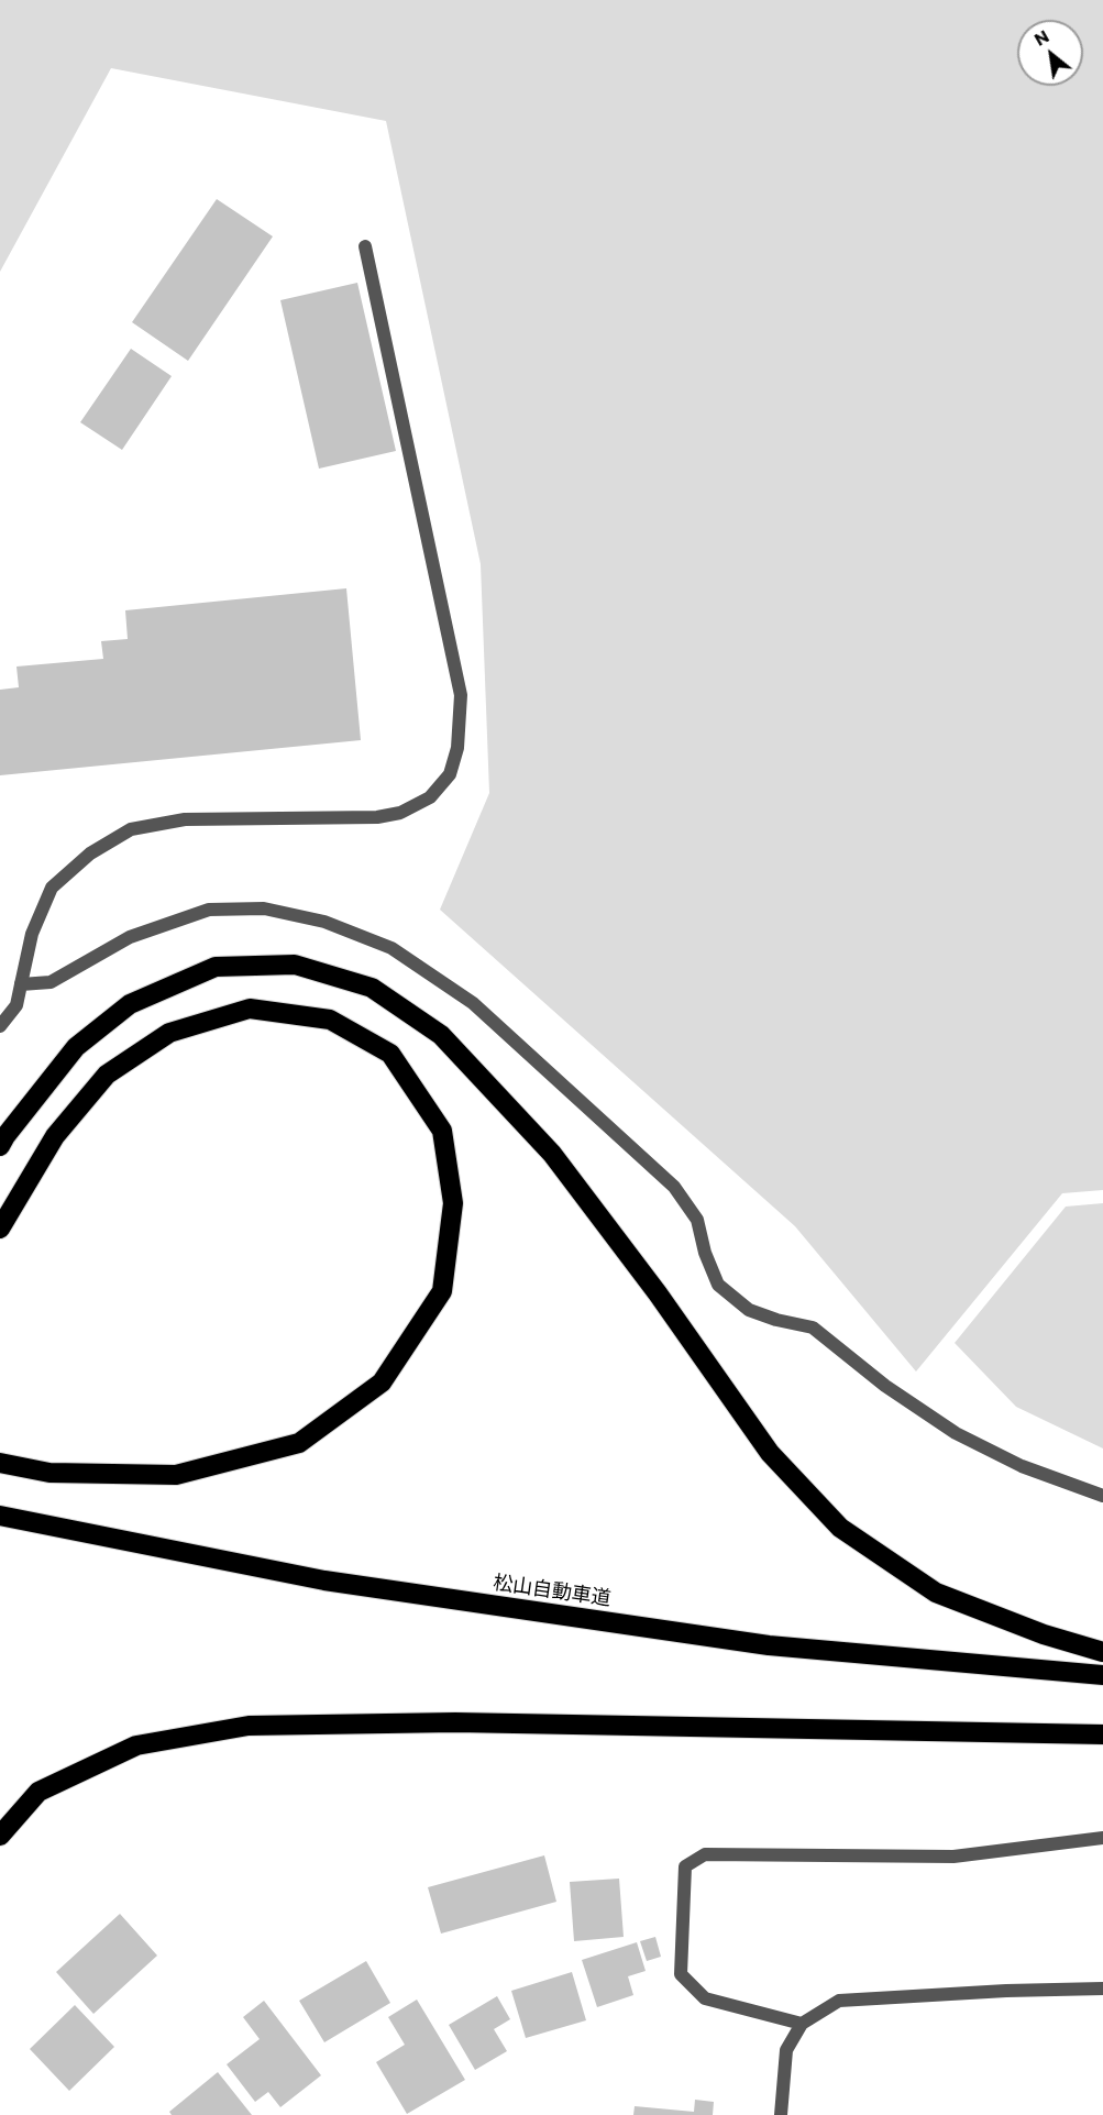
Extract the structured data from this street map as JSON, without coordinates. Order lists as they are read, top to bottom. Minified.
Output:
{"streets":{"highway":["松山自動車道"]},"north":"top left"}
